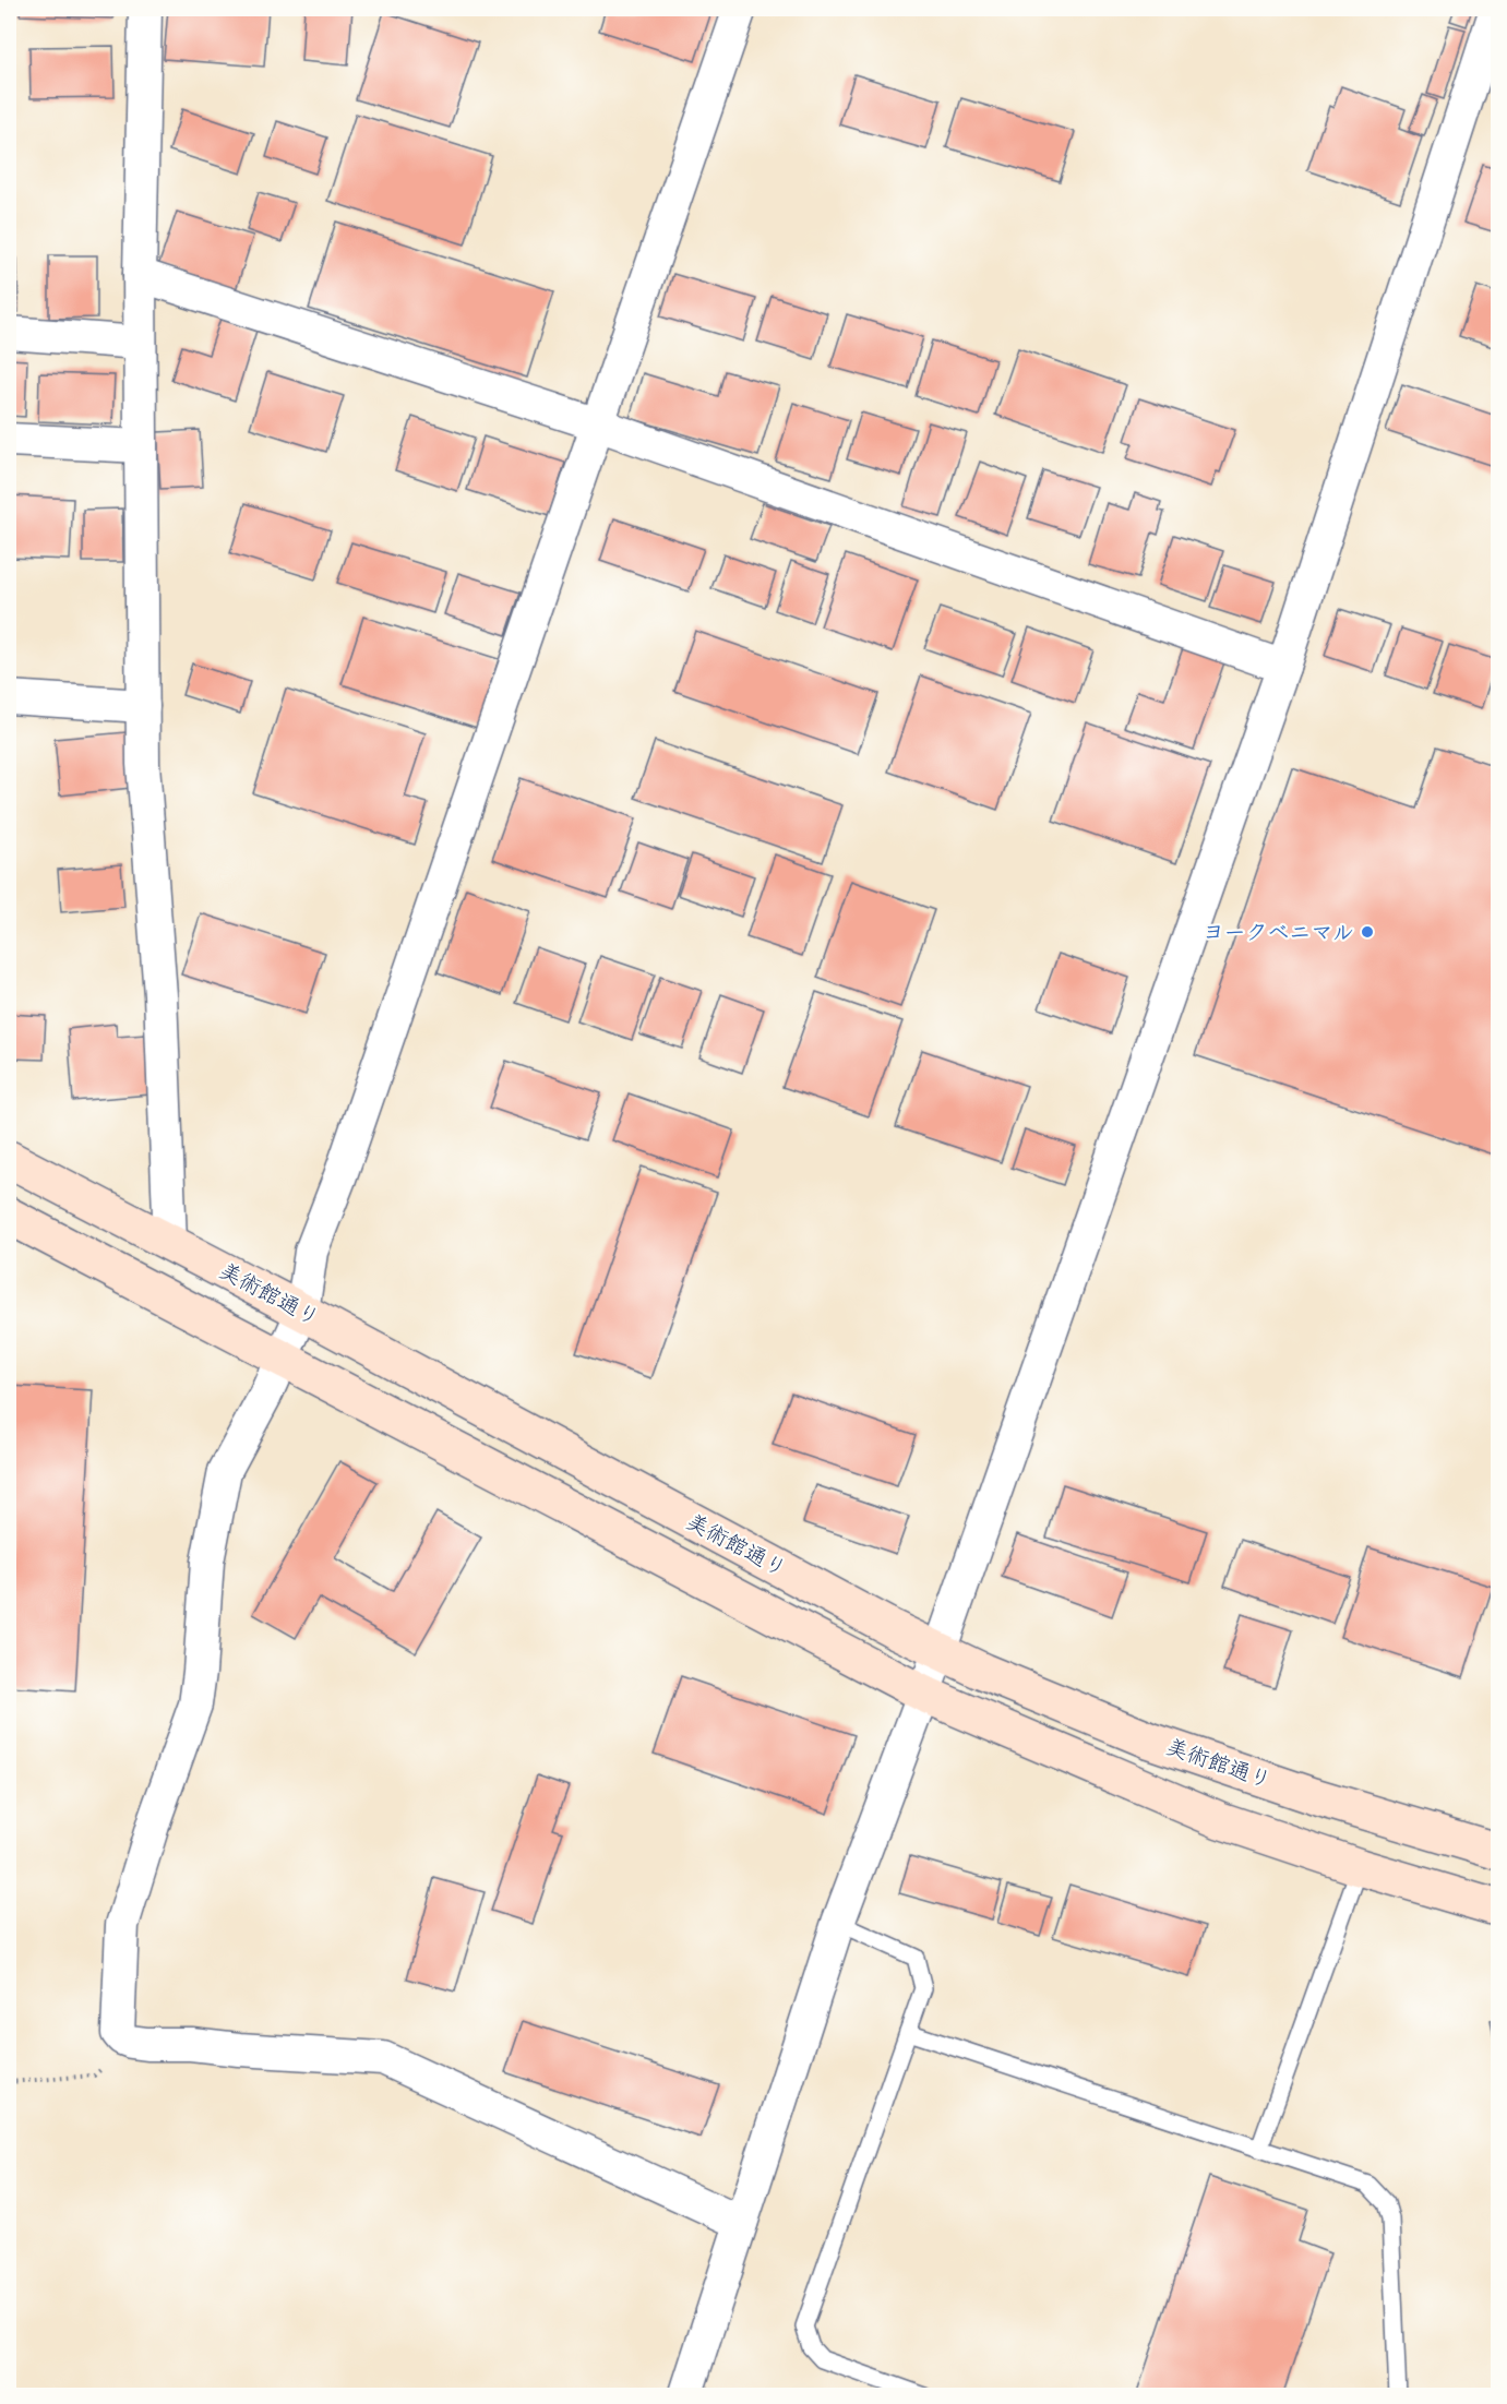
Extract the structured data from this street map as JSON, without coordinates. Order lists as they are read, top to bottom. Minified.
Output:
{"streets":{"street":["美術館通り"]},"places":["ヨークベニマル"]}
